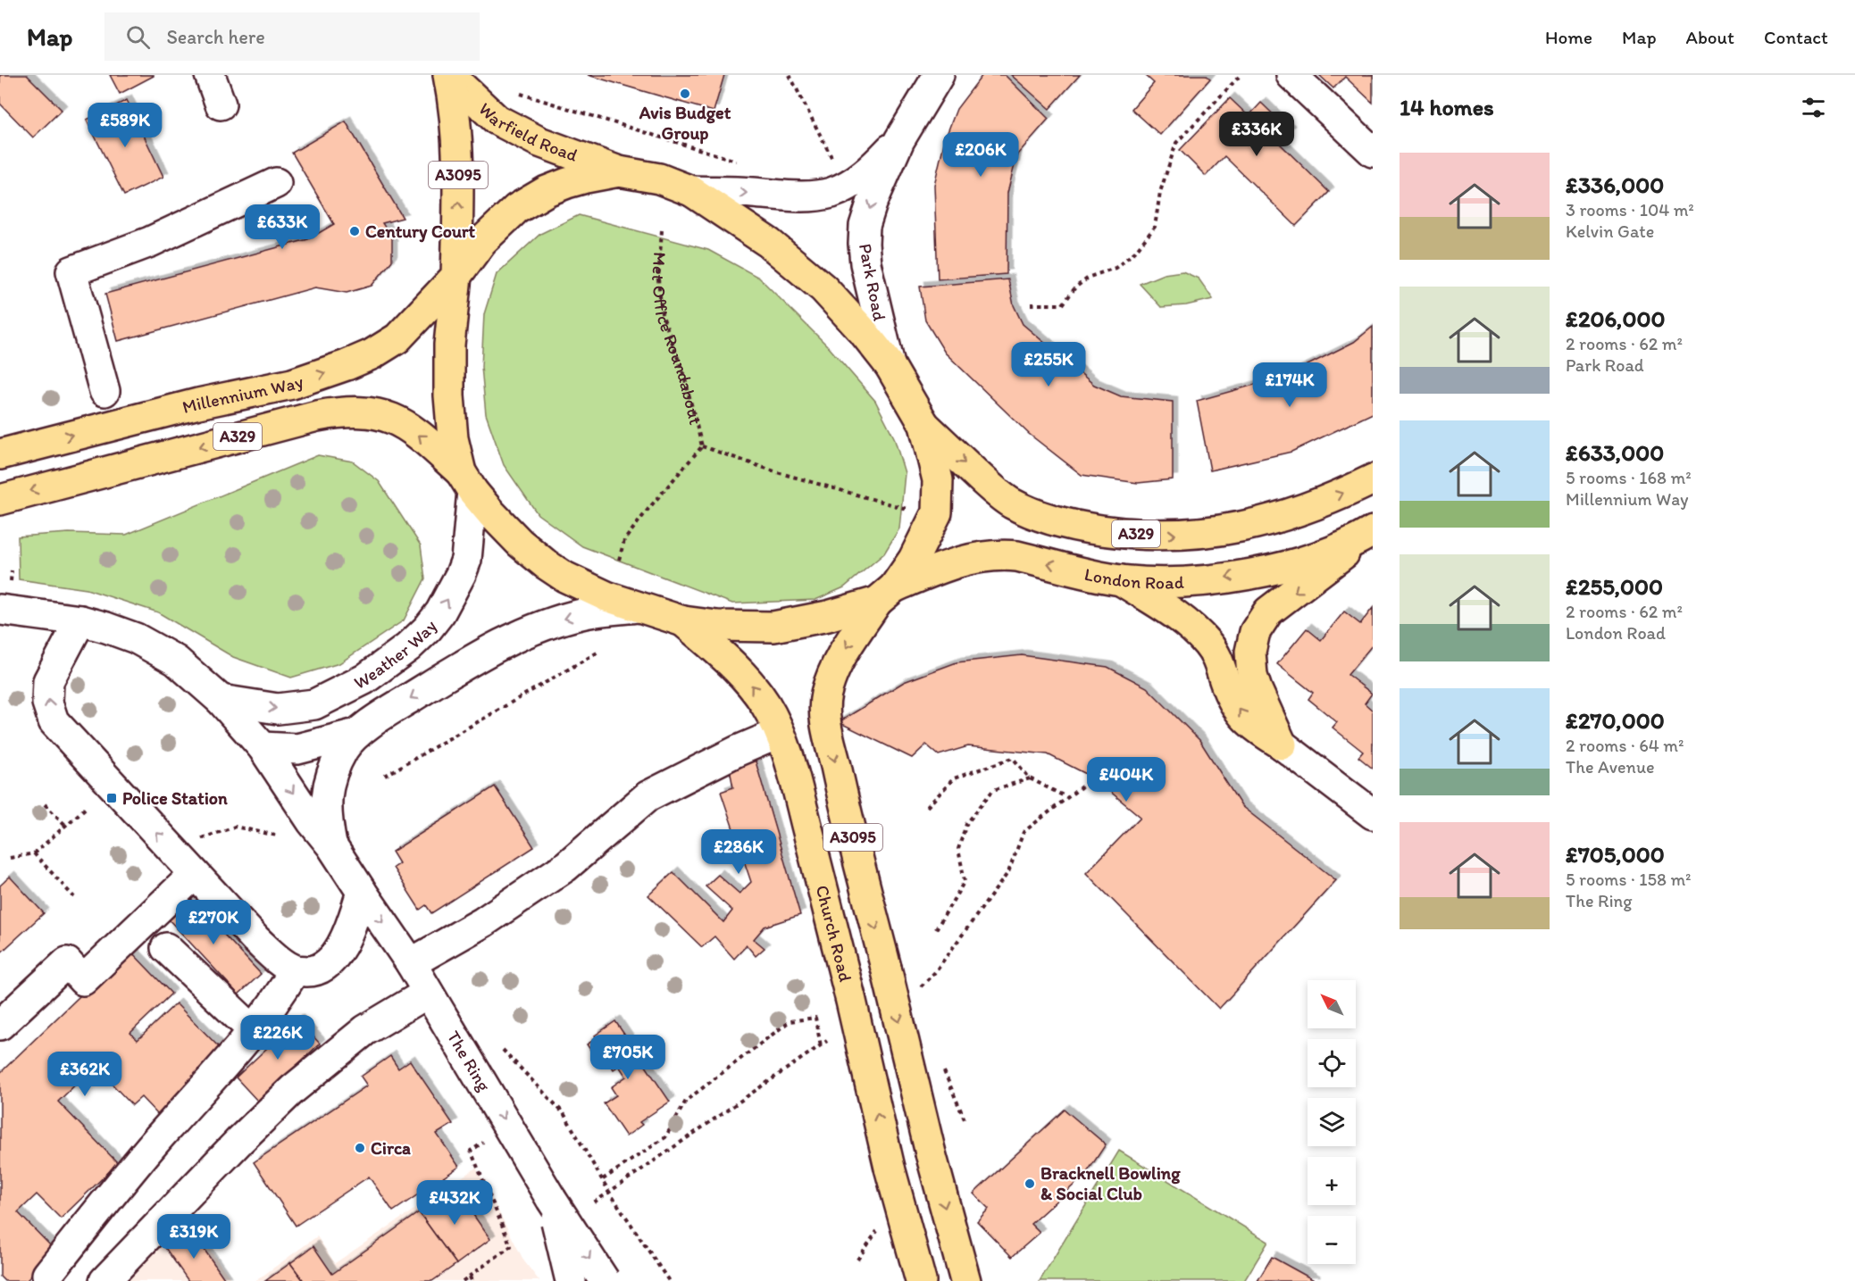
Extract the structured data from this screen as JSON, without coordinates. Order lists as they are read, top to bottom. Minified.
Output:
{"streets":{"main road":["Warfield Road","A3095","Millennium Way","A329","London Road","Church Road"],"street":["Park Road","Weather Way","The Ring"],"path":["Met Office Roundabout"]},"crossings":[["Warfield Road","Millennium Way"],["Warfield Road","A329"],["A3095","A329"],["A3095","London Road"],["Park Road","A329"],["Millennium Way","A329"],["A329","London Road"],["A329","Weather Way"],["A329","Church Road"]],"one_way":["Warfield Road","Millennium Way","London Road"],"places":{"other":["Avis Budget Group","Century Court","Circa","Bracknell Bowling & Social Club"],"transit":["Police Station"]},"north":"top left","page":{"header":"Map","search":"Search here","nav":["Home","Map","About","Contact"],"heading":"14 homes","price":["£589K","£336K","£206K","£633K","£255K","£174K","£404K","£286K","£270K","£226K","£705K","£362K","£432K","£319K"],"list":[{"name":"£336,000","note":"3 rooms · 104 m² · Kelvin Gate"},{"name":"£206,000","note":"2 rooms · 62 m² · Park Road"},{"name":"£633,000","note":"5 rooms · 168 m² · Millennium Way"},{"name":"£255,000","note":"2 rooms · 62 m² · London Road"},{"name":"£270,000","note":"2 rooms · 64 m² · The Avenue"},{"name":"£705,000","note":"5 rooms · 158 m² · The Ring"}],"map_buttons":["+","−"]}}
